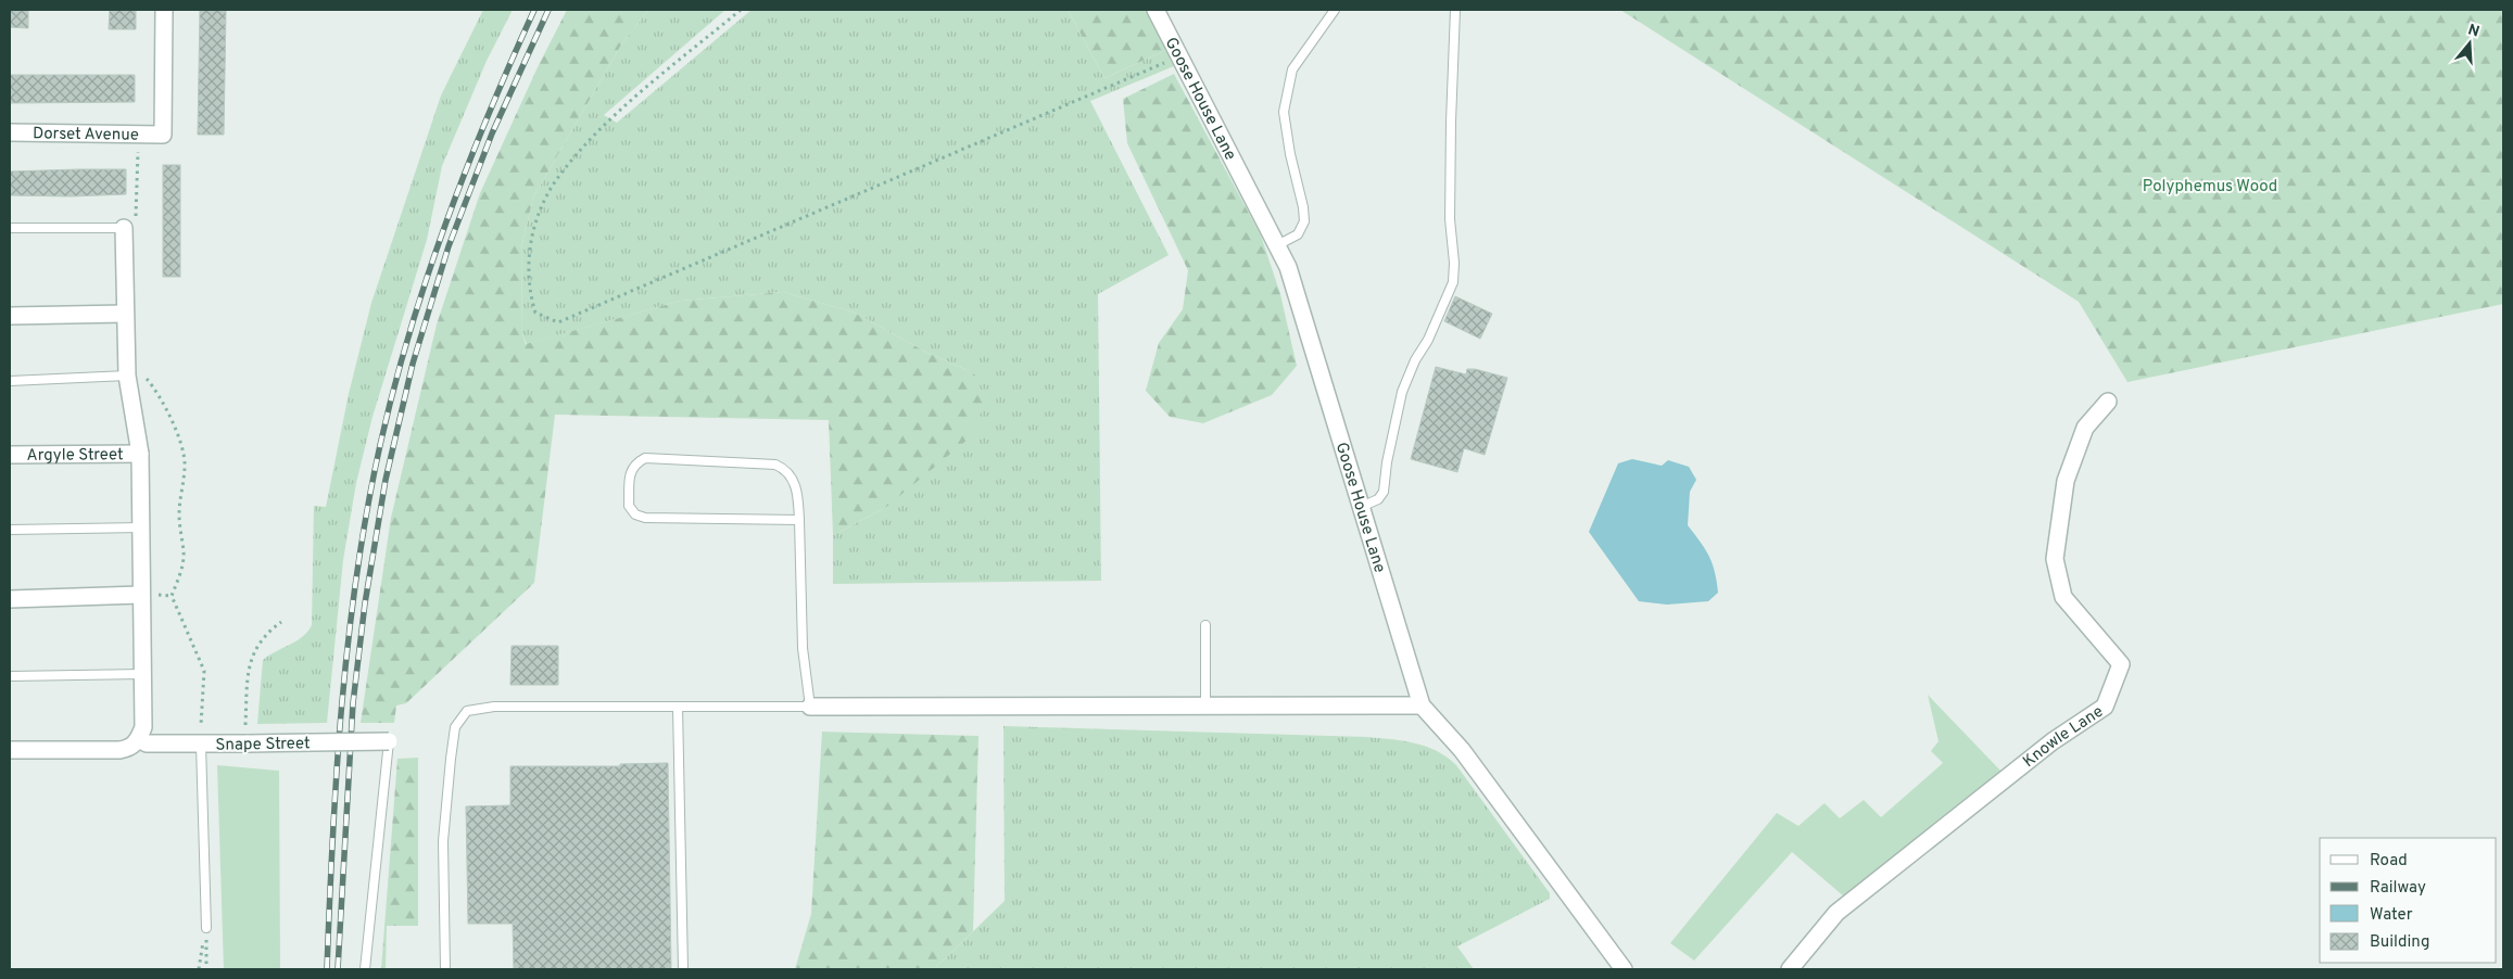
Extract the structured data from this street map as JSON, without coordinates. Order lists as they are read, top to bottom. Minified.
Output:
{"streets":{"street":["Goose House Lane","Dorset Avenue","Argyle Street","Knowle Lane","Snape Street"]},"parks":["Polyphemus Wood"],"legend":["Road","Railway","Water","Building"],"north":"top"}
